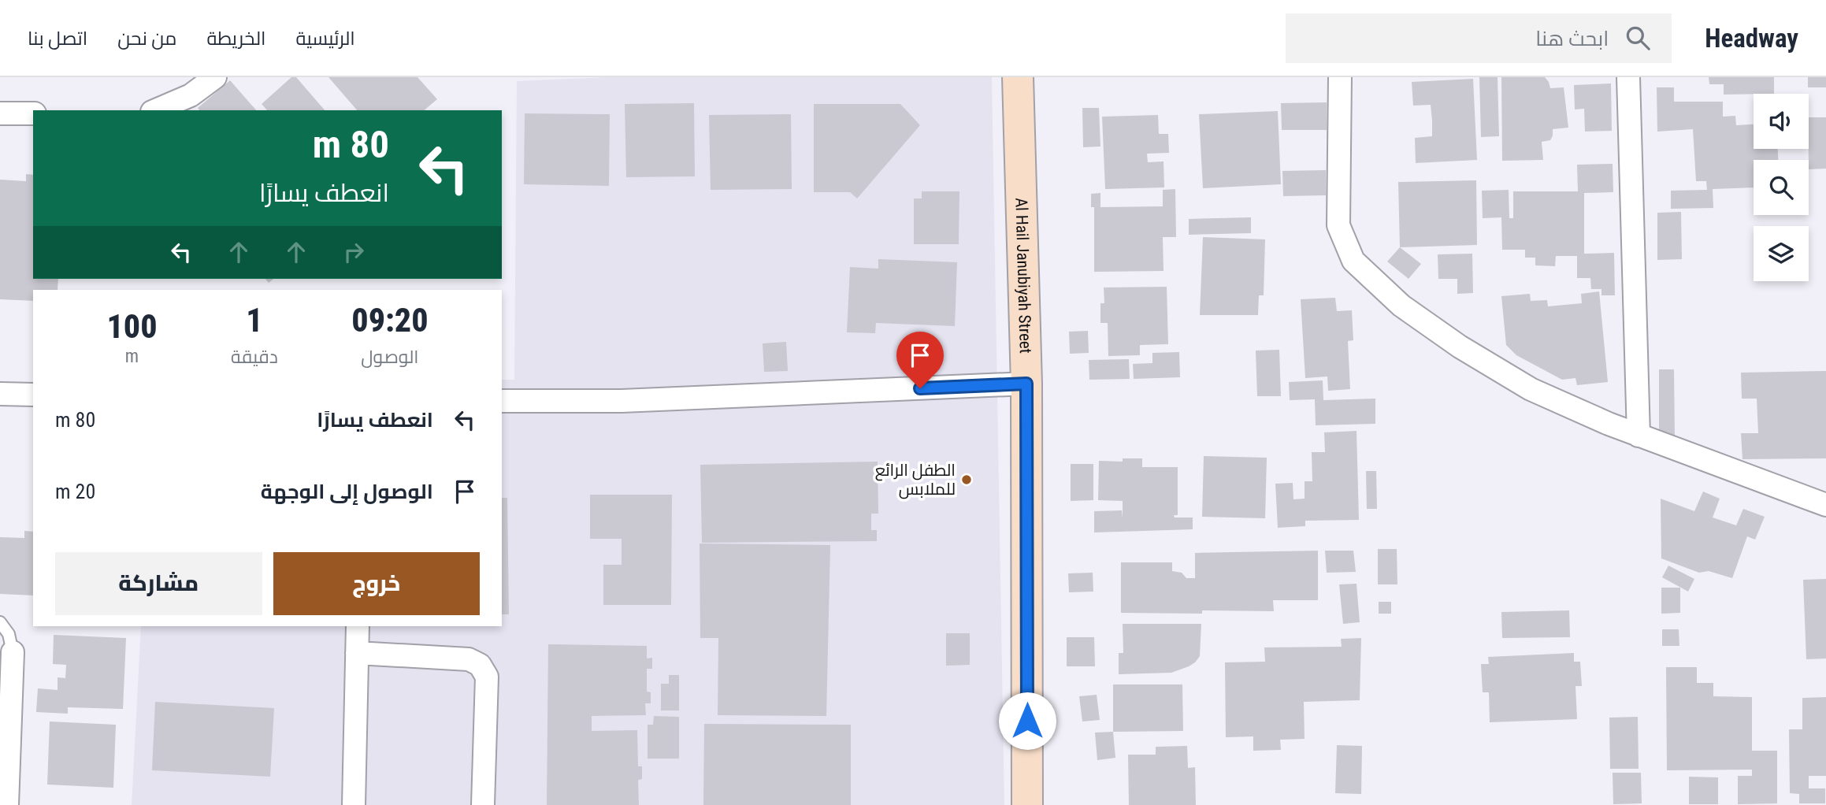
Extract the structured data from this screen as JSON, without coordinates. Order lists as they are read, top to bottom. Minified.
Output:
{"streets":{"street":["Al Hail Janubiyah Street"]},"places":["الطفل الرائع للملابس"],"page":{"header":"Headway","search":"ابحث هنا","nav":["الرئيسية","الخريطة","من نحن","اتصل بنا"],"turn":["80 m","انعطف يسارًا"],"eta":["09:20","الوصول","1","دقيقة","100","m"],"list":[{"name":"انعطف يسارًا","value":"80 m"},{"name":"الوصول إلى الوجهة","value":"20 m"}],"buttons":["خروج","مشاركة"]}}
